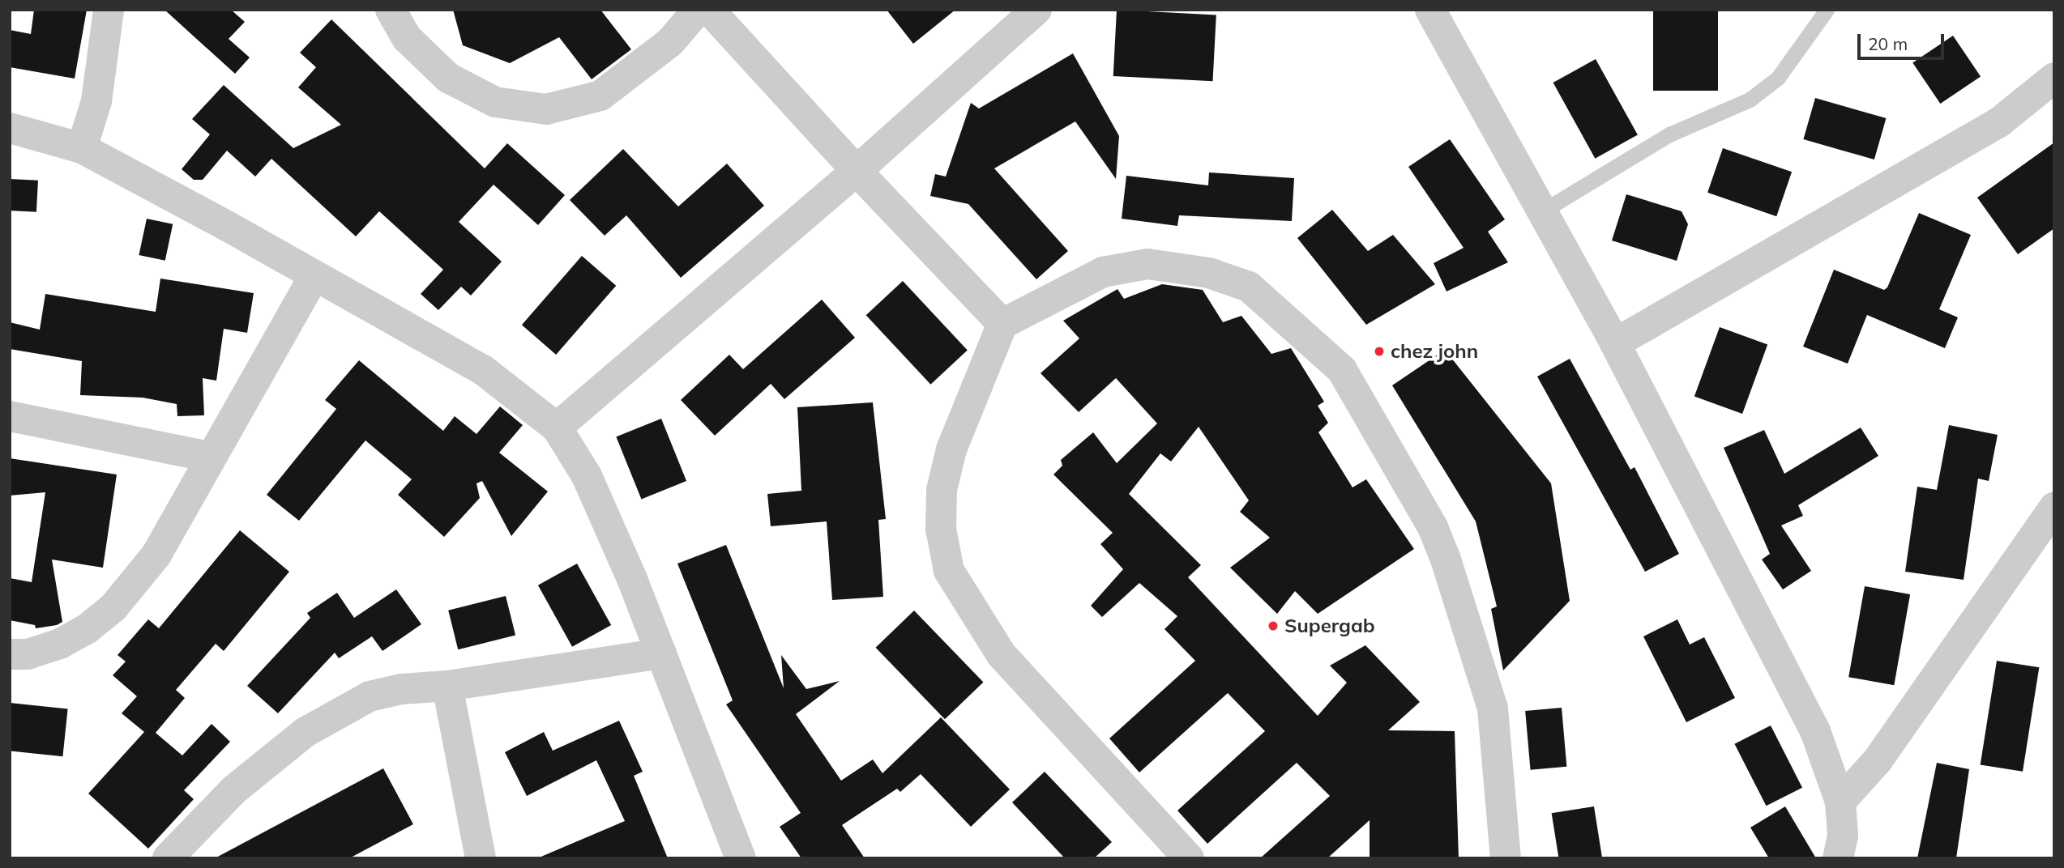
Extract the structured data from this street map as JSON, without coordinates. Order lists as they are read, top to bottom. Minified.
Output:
{"places":["chez john","Supergab"],"scale_bar":"20 m"}
